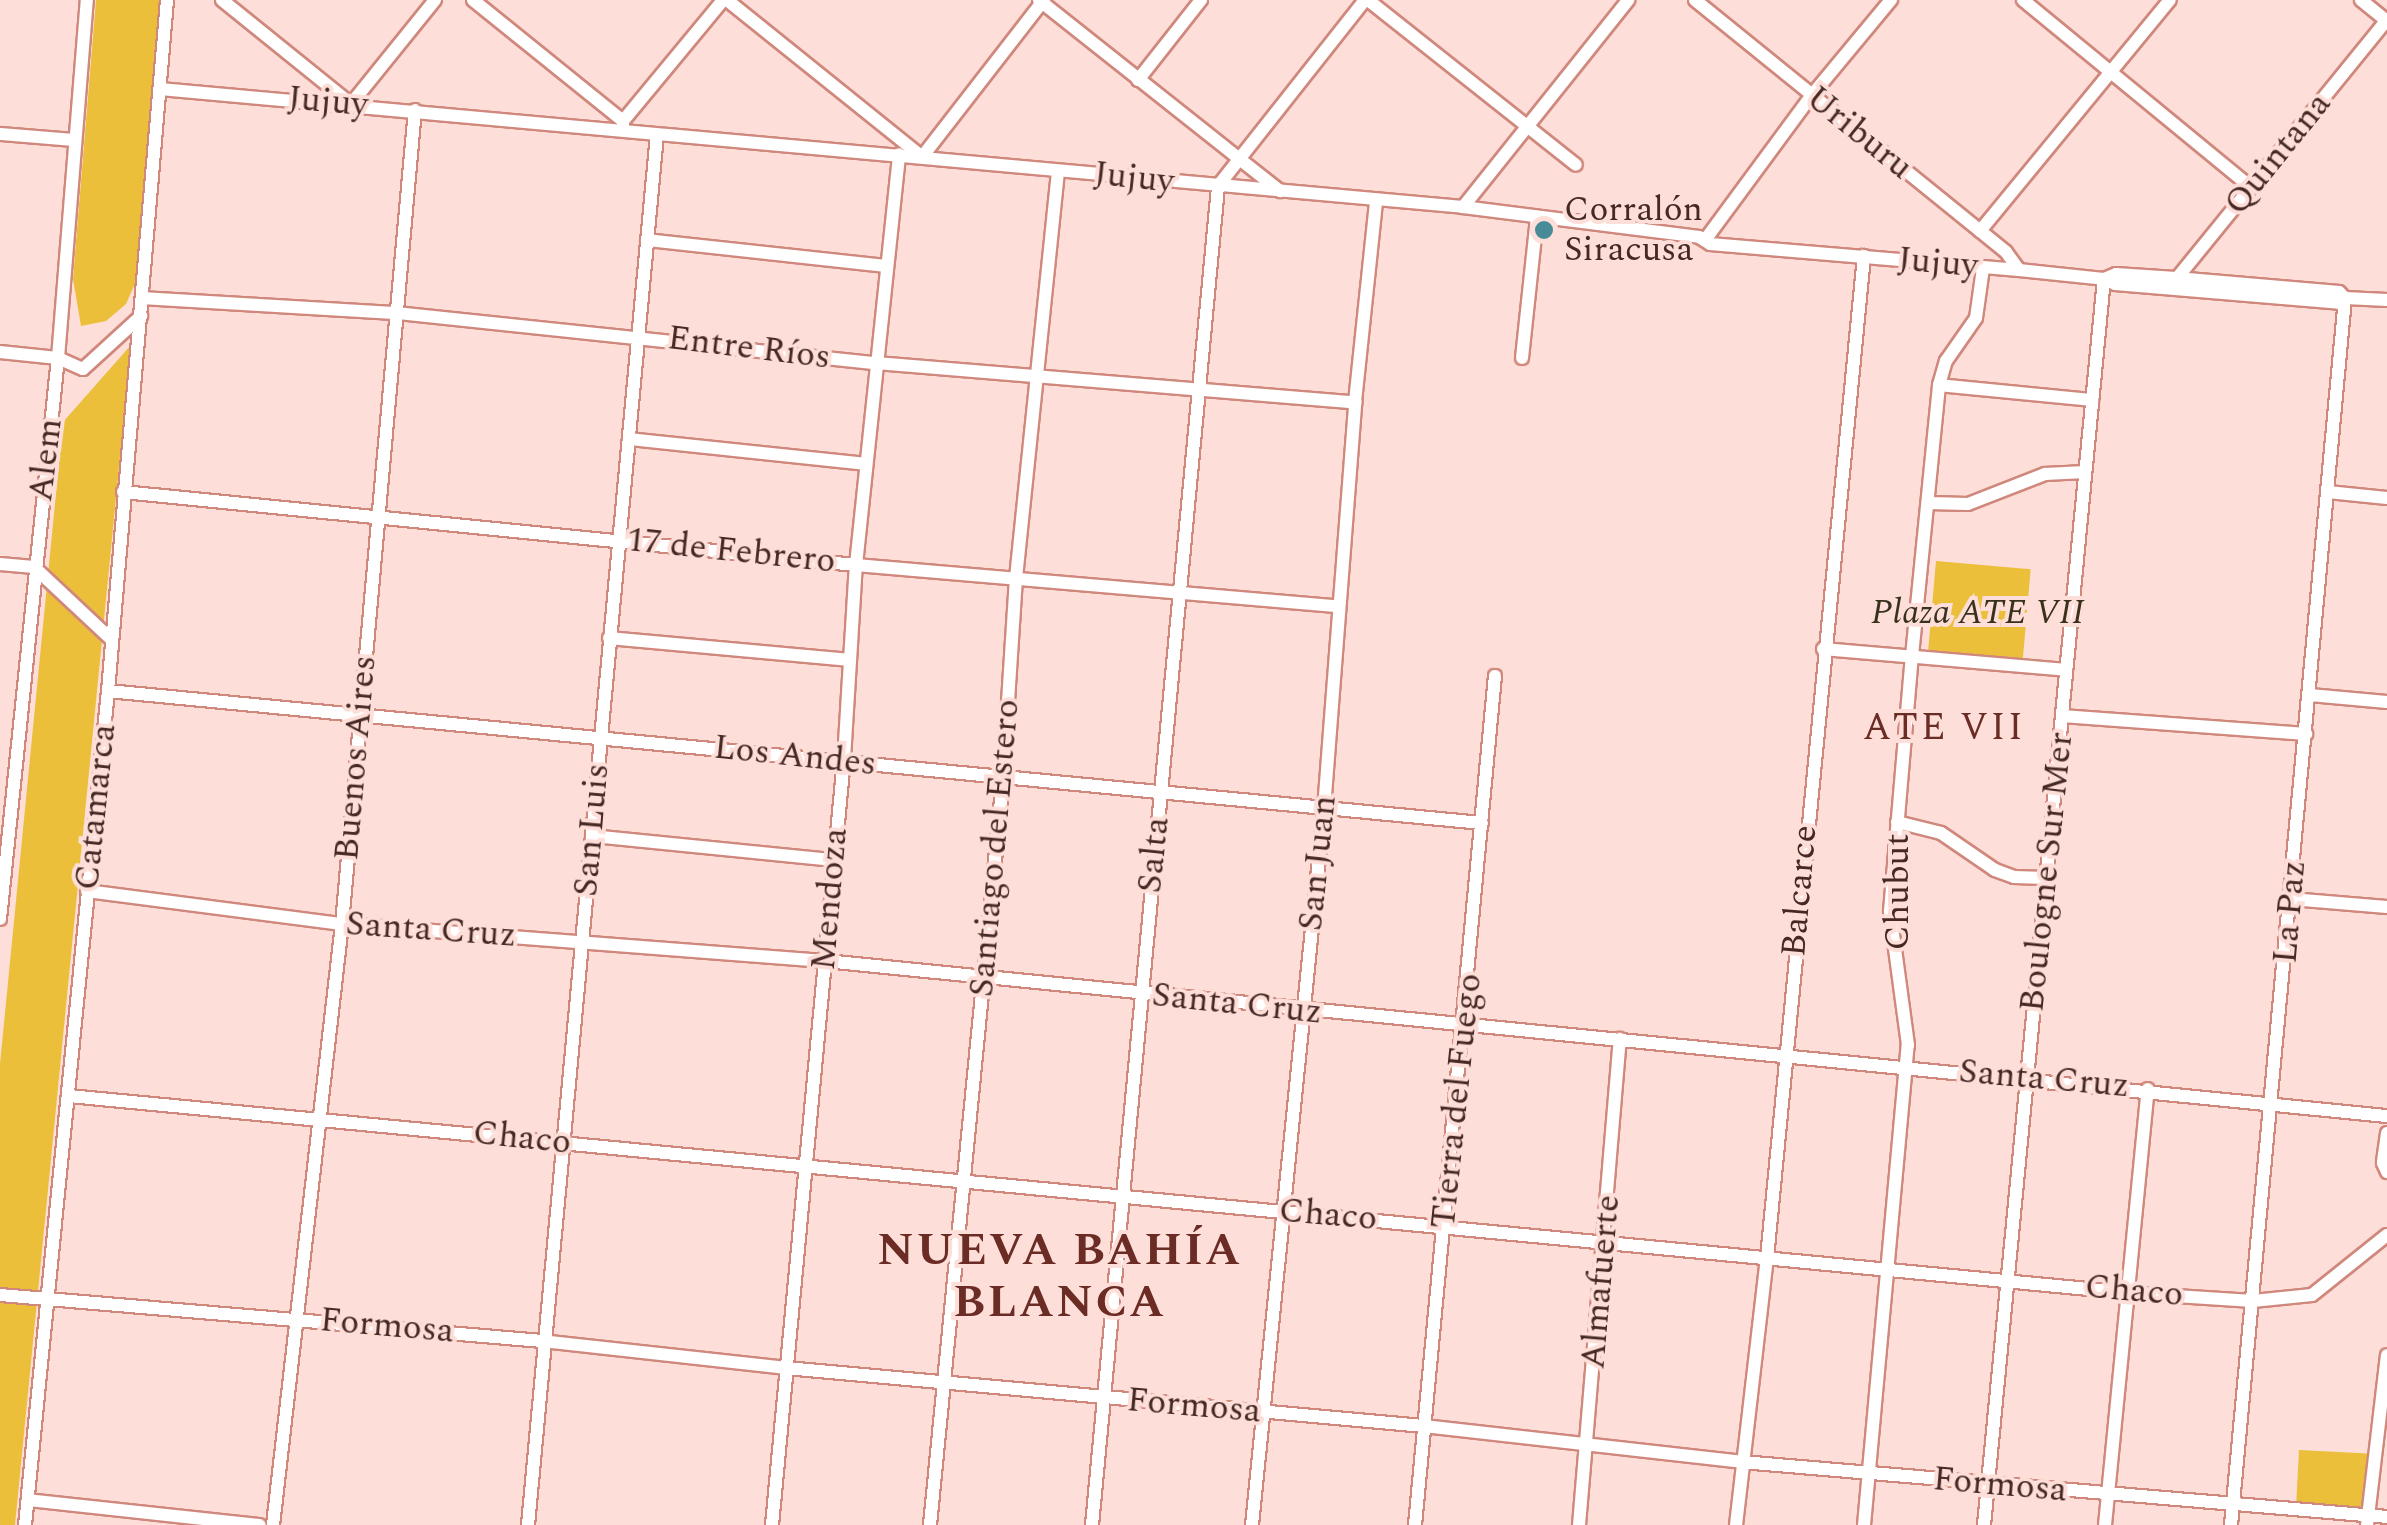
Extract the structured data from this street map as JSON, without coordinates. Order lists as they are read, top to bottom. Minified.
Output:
{"streets":{"street":["Jujuy","Uriburu","Quintana","Entre Ríos","Alem","17 de Febrero","Los Andes","Buenos Aires","Catamarca","San Luis","Santiago del Estero","Salta","San Juan","Boulogne Sur Mer","Balcarce","Chubut","Mendoza","La Paz","Santa Cruz","Tierra del Fuego","Chaco","Almafuerte","Formosa"]},"crossings":[["Jujuy","Uriburu"],["Jujuy","Quintana"],["Jujuy","Buenos Aires"],["Jujuy","Catamarca"],["Jujuy","San Luis"],["Jujuy","Santiago del Estero"],["Jujuy","Salta"],["Jujuy","San Juan"],["Jujuy","Boulogne Sur Mer"],["Jujuy","Balcarce"],["Jujuy","Chubut"],["Jujuy","Mendoza"],["Jujuy","La Paz"],["Entre Ríos","Buenos Aires"],["Entre Ríos","Catamarca"],["Entre Ríos","San Luis"],["Entre Ríos","Santiago del Estero"],["Entre Ríos","Salta"],["Entre Ríos","San Juan"],["Entre Ríos","Mendoza"],["17 de Febrero","Buenos Aires"],["17 de Febrero","Catamarca"],["17 de Febrero","San Luis"],["17 de Febrero","Santiago del Estero"],["17 de Febrero","Salta"],["17 de Febrero","San Juan"],["17 de Febrero","Mendoza"],["Los Andes","Buenos Aires"],["Los Andes","Catamarca"],["Los Andes","San Luis"],["Los Andes","Santiago del Estero"],["Los Andes","Salta"],["Los Andes","San Juan"],["Los Andes","Mendoza"],["Los Andes","Tierra del Fuego"],["Buenos Aires","Santa Cruz"],["Buenos Aires","Chaco"],["Buenos Aires","Formosa"],["Catamarca","Santa Cruz"],["Catamarca","Chaco"],["Catamarca","Formosa"],["San Luis","Santa Cruz"],["San Luis","Chaco"],["San Luis","Formosa"],["Santiago del Estero","Santa Cruz"],["Santiago del Estero","Chaco"],["Santiago del Estero","Formosa"],["Salta","Santa Cruz"],["Salta","Chaco"],["Salta","Formosa"],["San Juan","Santa Cruz"],["San Juan","Chaco"],["San Juan","Formosa"],["Boulogne Sur Mer","Santa Cruz"],["Boulogne Sur Mer","Chaco"],["Boulogne Sur Mer","Formosa"],["Balcarce","Santa Cruz"],["Balcarce","Chaco"],["Balcarce","Formosa"],["Chubut","Santa Cruz"],["Chubut","Chaco"],["Chubut","Formosa"],["Mendoza","Santa Cruz"],["Mendoza","Chaco"],["Mendoza","Formosa"],["La Paz","Santa Cruz"],["La Paz","Chaco"],["La Paz","Formosa"],["Santa Cruz","Tierra del Fuego"],["Santa Cruz","Almafuerte"],["Tierra del Fuego","Chaco"],["Tierra del Fuego","Formosa"],["Chaco","Almafuerte"],["Almafuerte","Formosa"]],"districts":["ATE VII","NUEVA BAHÍA BLANCA"],"parks":["Plaza ATE VII"],"places":["Corralón Siracusa"]}
